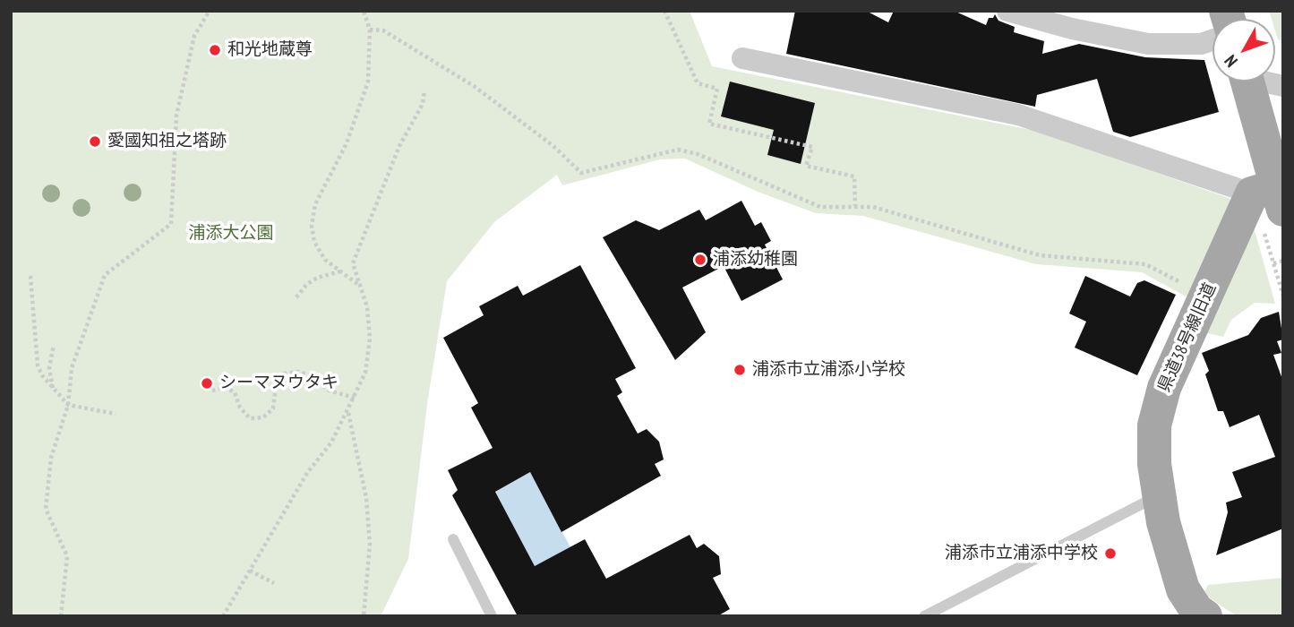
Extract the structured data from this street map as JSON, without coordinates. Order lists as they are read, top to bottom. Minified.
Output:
{"streets":{"main road":["県道38号線旧道"]},"parks":["浦添大公園"],"places":["和光地蔵尊","愛國知祖之塔跡","浦添幼稚園","浦添市立浦添小学校","シーマヌウタキ","浦添市立浦添中学校"],"north":"bottom left"}
